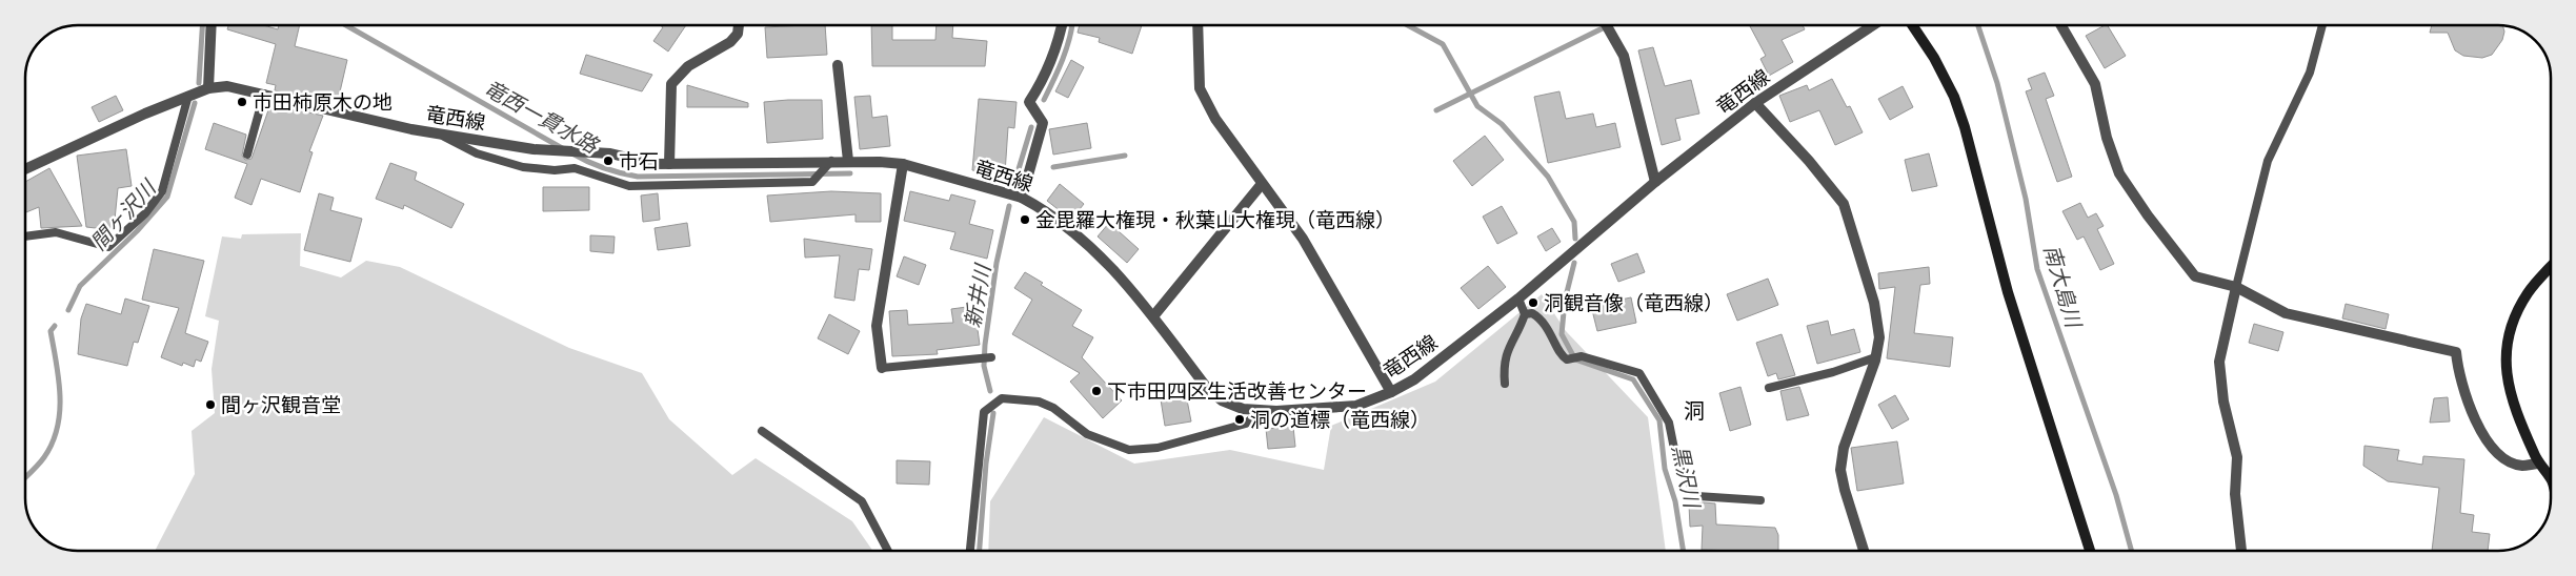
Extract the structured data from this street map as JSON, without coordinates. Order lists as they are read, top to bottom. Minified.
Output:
{"streets":{"street":["竜西線"]},"districts":["洞"],"water":["竜西一貫水路","間ヶ沢川","南大島川","新井川","黒沢川"],"places":["市田柿原木の地","市石","金毘羅大権現・秋葉山大権現（竜西線）","洞観音像（竜西線）","下市田四区生活改善センター","間ヶ沢観音堂","洞の道標（竜西線）"]}
